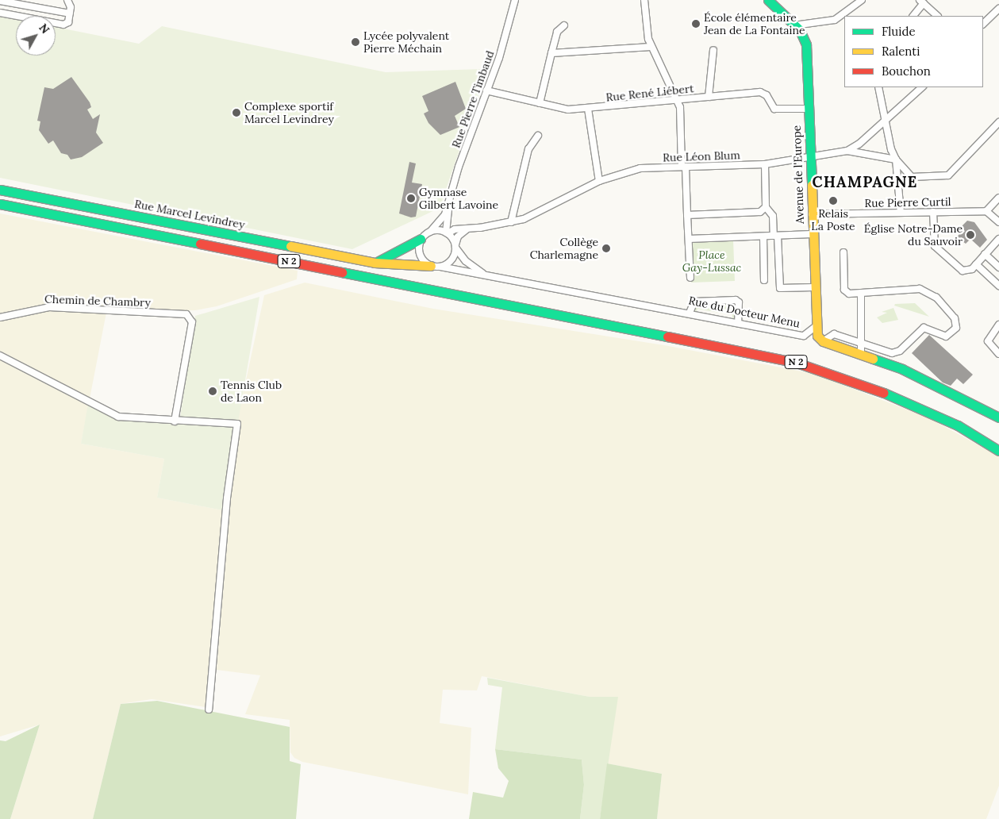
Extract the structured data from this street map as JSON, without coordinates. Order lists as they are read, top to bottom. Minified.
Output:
{"streets":{"street":["Rue René Liébert","Rue Pierre Timbaud","Rue Léon Blum","Avenue de l'Europe","Rue Pierre Curtil","Rue Marcel Levindrey","N 2","Chemin de Chambry","Rue du Docteur Menu"]},"crossings":[["Rue René Liébert","Rue Pierre Timbaud"],["Rue René Liébert","Avenue de l'Europe"],["Rue Pierre Timbaud","Rue Léon Blum"],["Rue Pierre Timbaud","Rue Marcel Levindrey"],["Rue Pierre Timbaud","Rue du Docteur Menu"],["Rue Léon Blum","Avenue de l'Europe"],["Rue Léon Blum","Rue Marcel Levindrey"],["Rue Léon Blum","Rue du Docteur Menu"],["Avenue de l'Europe","Rue Pierre Curtil"],["Avenue de l'Europe","Rue du Docteur Menu"],["Rue Marcel Levindrey","Rue du Docteur Menu"]],"districts":["CHAMPAGNE"],"parks":["Place Gay-Lussac"],"places":["École élémentaire Jean de La Fontaine","Lycée polyvalent Pierre Méchain","Complexe sportif Marcel Levindrey","Gymnase Gilbert Lavoine","Relais La Poste","Église Notre-Dame du Sauvoir","Collège Charlemagne","Tennis Club de Laon"],"legend":["Fluide","Ralenti","Bouchon"],"north":"top right"}
